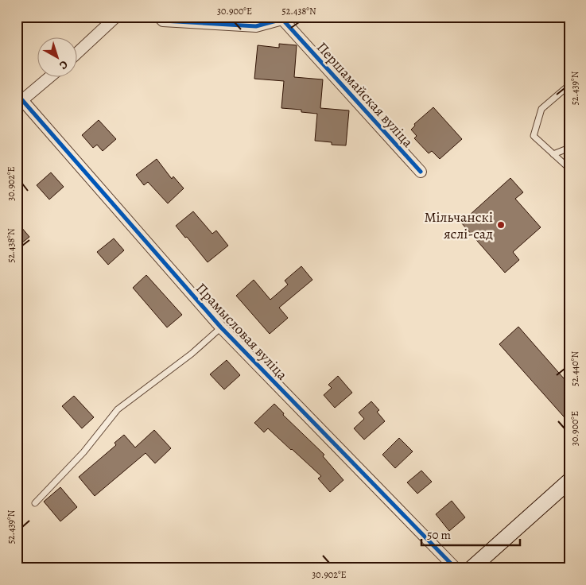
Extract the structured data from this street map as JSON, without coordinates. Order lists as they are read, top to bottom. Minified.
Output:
{"streets":{"street":["Першамайская вуліца","Прамысловая вуліца"]},"places":["Мільчанскі яслі-сад"],"scale_bar":"50 m","north":"bottom right","coordinates":["30.900°E","52.438°N","52.439°N","30.902°E","52.440°N"]}
